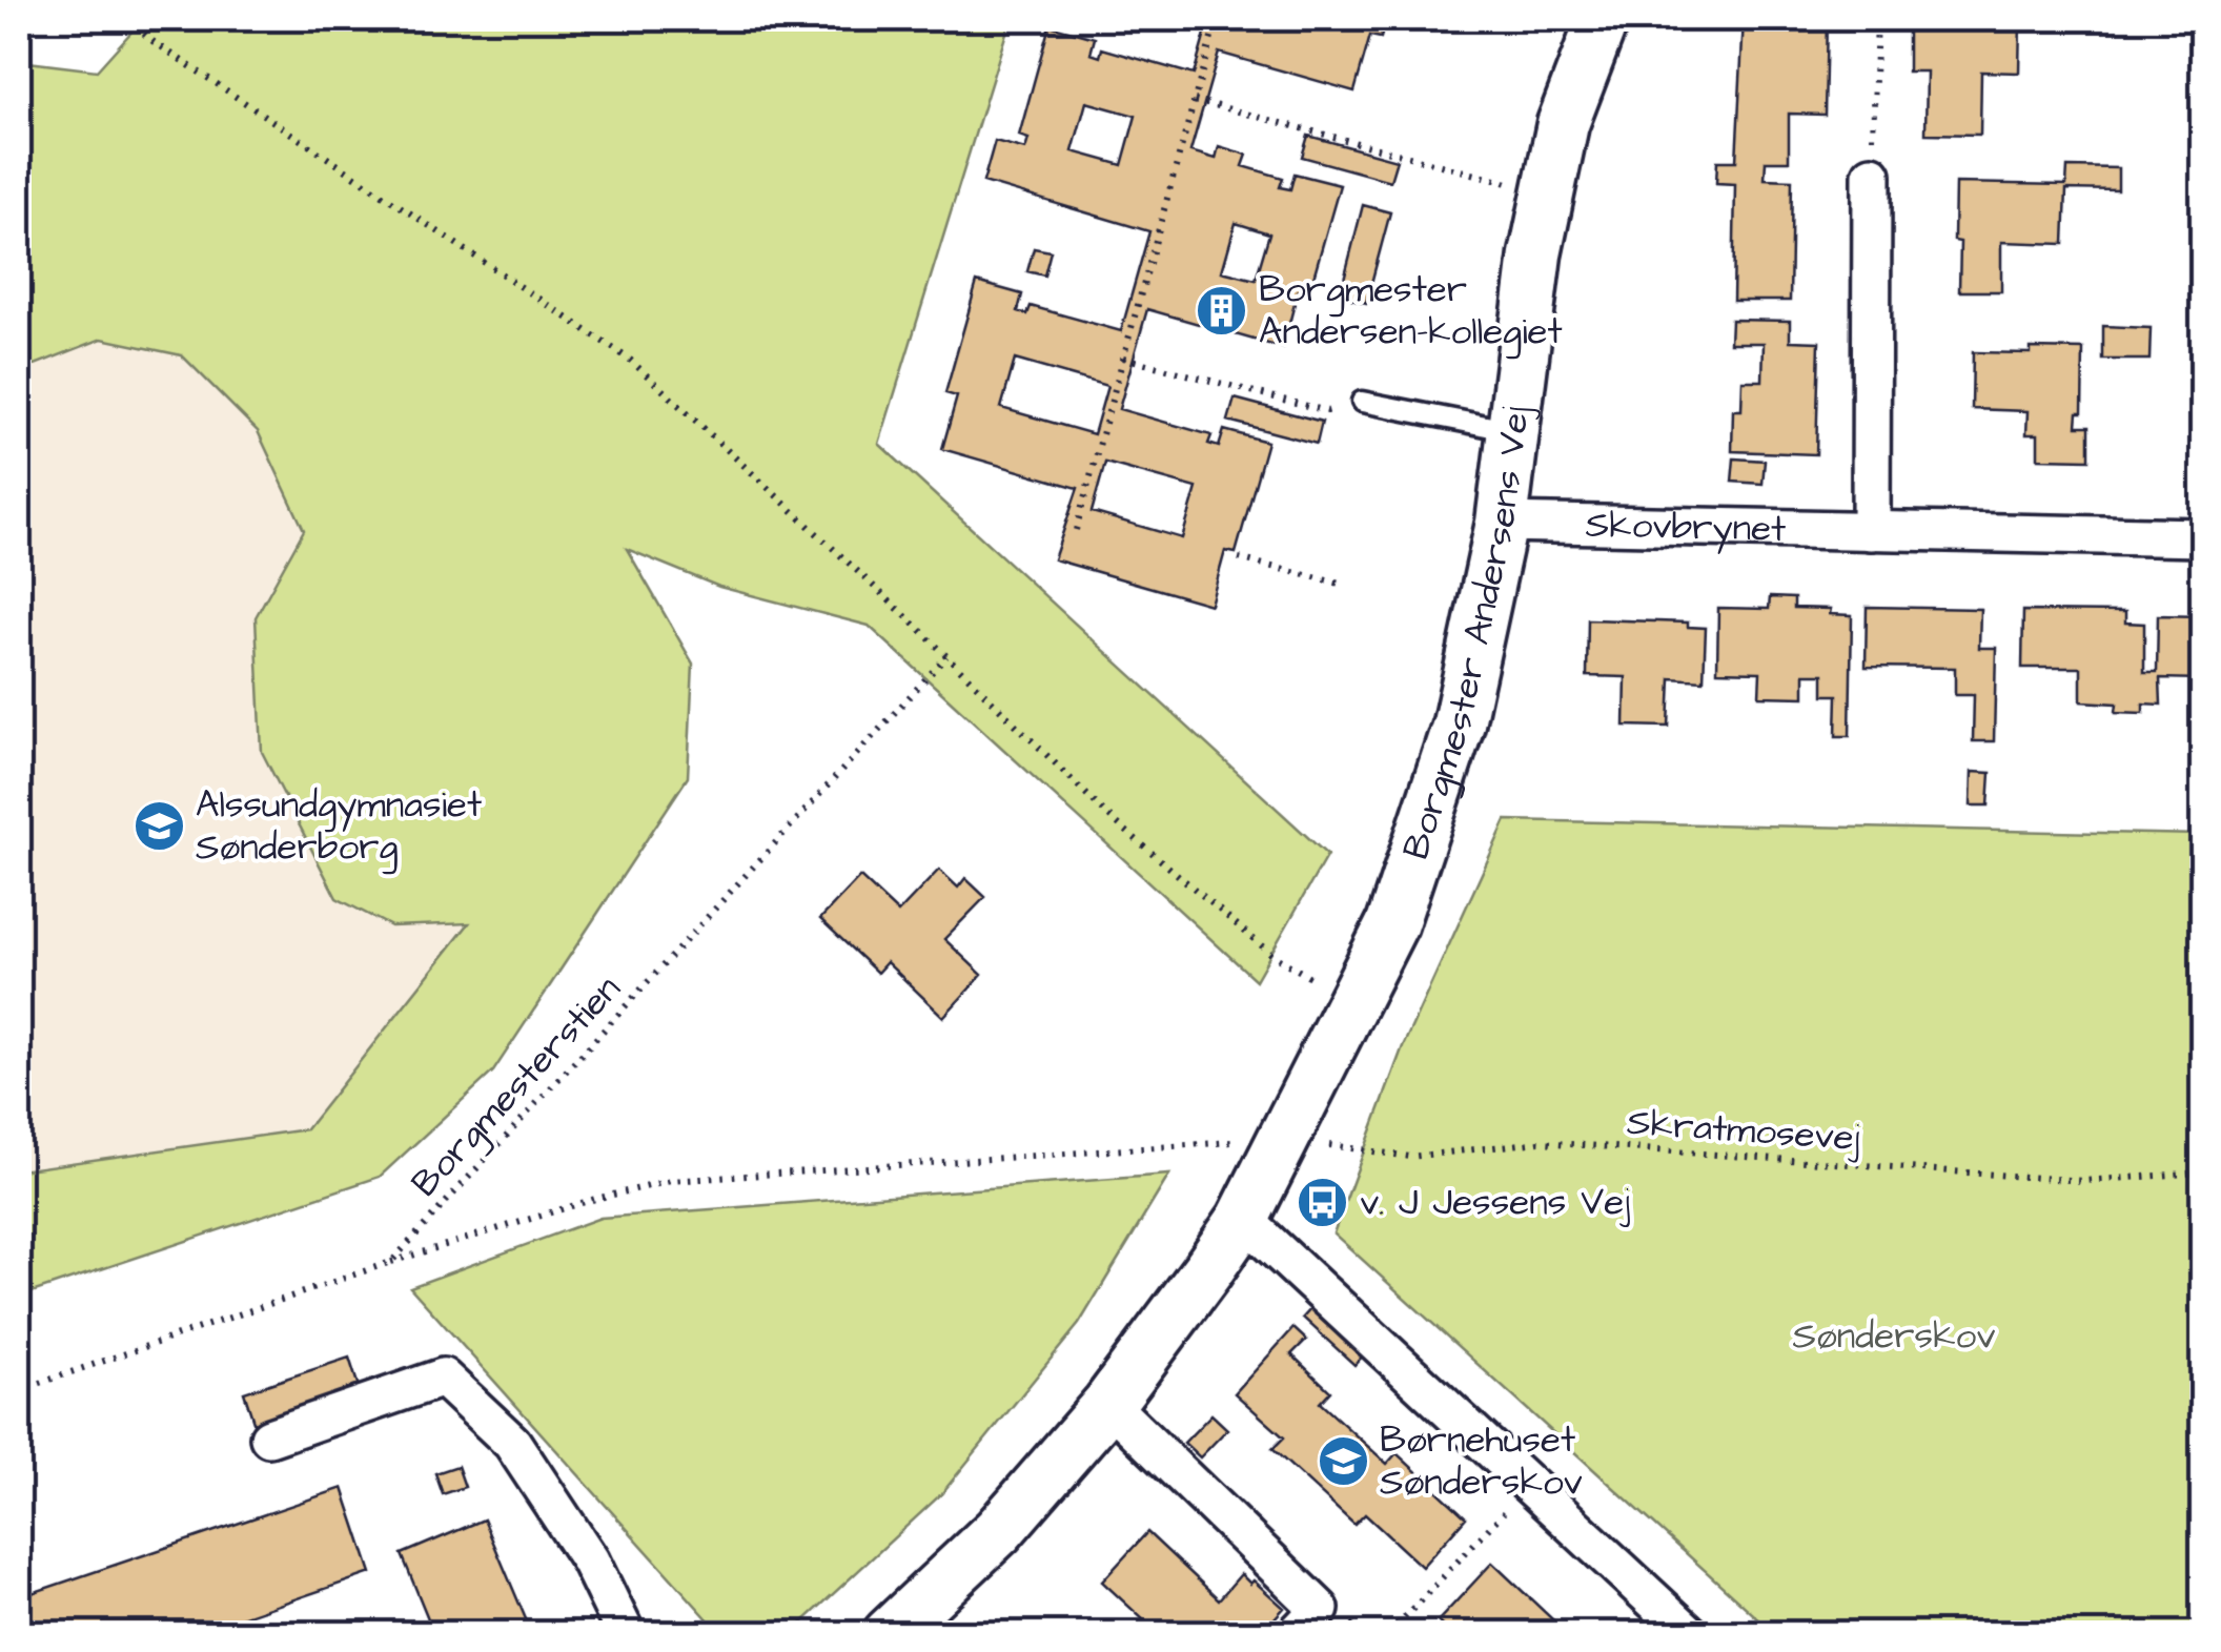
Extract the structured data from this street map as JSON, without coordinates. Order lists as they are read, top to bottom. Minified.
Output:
{"streets":{"street":["Skovbrynet","Borgmester Andersens Vej"],"path":["Borgmesterstien","Skratmosevej"]},"crossings":[["Skovbrynet","Borgmester Andersens Vej"],["Borgmester Andersens Vej","Skratmosevej"],["Borgmesterstien","Skratmosevej"]],"parks":["Sønderskov"],"places":{"building":["Borgmester Andersen-kollegiet"],"school or university":["Alssundgymnasiet Sønderborg","Børnehuset Sønderskov"],"bus stop":["v. J Jessens Vej"]}}
